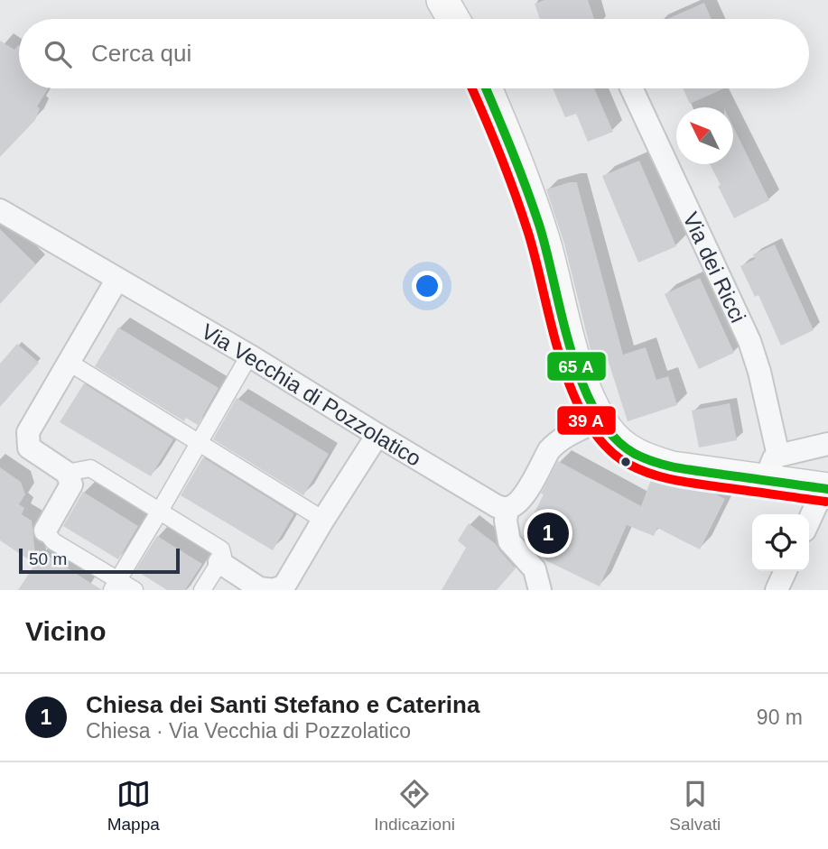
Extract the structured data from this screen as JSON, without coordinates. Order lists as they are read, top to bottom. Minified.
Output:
{"streets":{"street":["Via dei Ricci","Via Vecchia di Pozzolatico"]},"scale_bar":"50 m","north":"top left","page":{"search":"Cerca qui","pins":"1","scale":"50 m","heading":"Vicino","list":[{"mark":"1","name":"Chiesa dei Santi Stefano e Caterina","note":"Chiesa · Via Vecchia di Pozzolatico","value":"90 m"}],"nav":["Mappa","Indicazioni","Salvati"]}}
